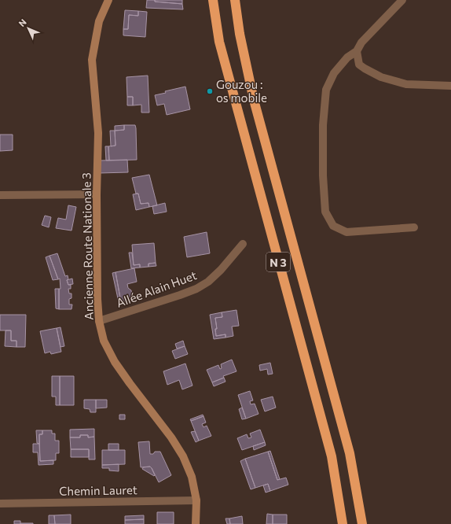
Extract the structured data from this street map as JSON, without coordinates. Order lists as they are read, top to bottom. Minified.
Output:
{"streets":{"highway":["N 3"],"main road":["Ancienne Route Nationale 3"],"street":["Allée Alain Huet","Chemin Lauret"]},"crossings":[["Ancienne Route Nationale 3","Allée Alain Huet"],["Ancienne Route Nationale 3","Chemin Lauret"]],"places":["Gouzou : os mobile"],"north":"top left"}
